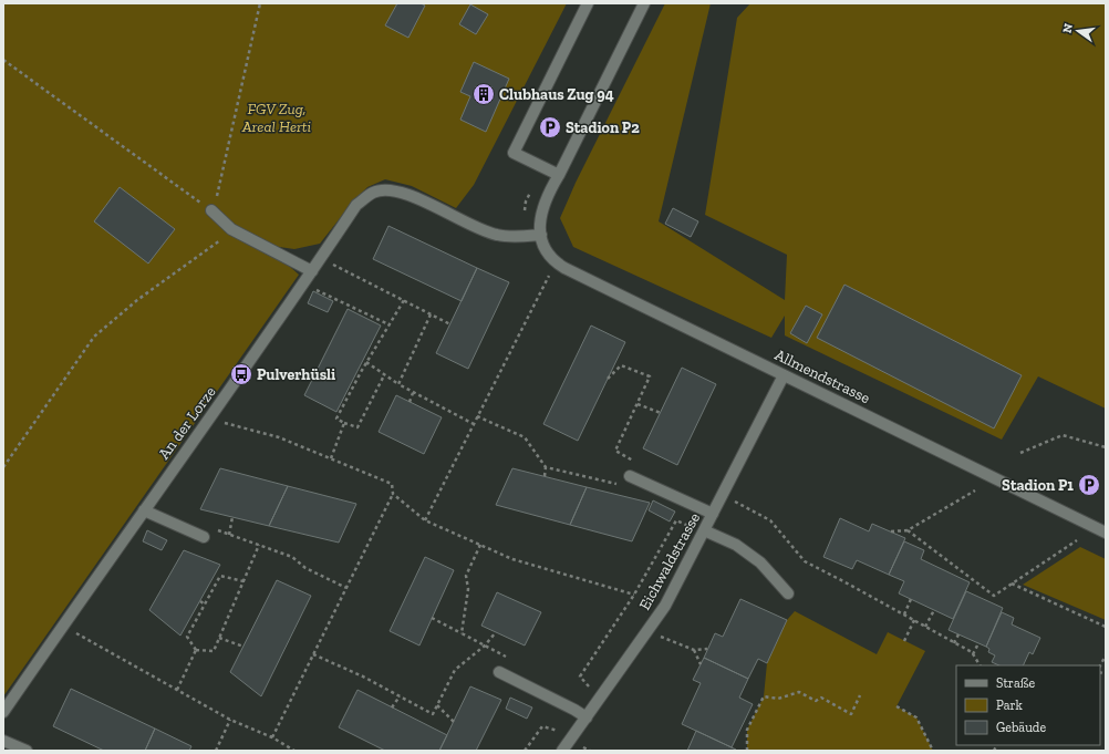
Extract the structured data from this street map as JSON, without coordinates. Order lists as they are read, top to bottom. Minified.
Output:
{"streets":{"street":["Allmendstrasse","An der Lorze","Eichwaldstrasse"]},"crossings":[["Allmendstrasse","An der Lorze"],["Allmendstrasse","Eichwaldstrasse"]],"parks":["FGV Zug, Areal Herti"],"places":{"building":["Clubhaus Zug 94"],"parking":["Stadion P2","Stadion P1"],"bus stop":["Pulverhüsli"]},"legend":["Straße","Park","Gebäude"],"north":"left"}
